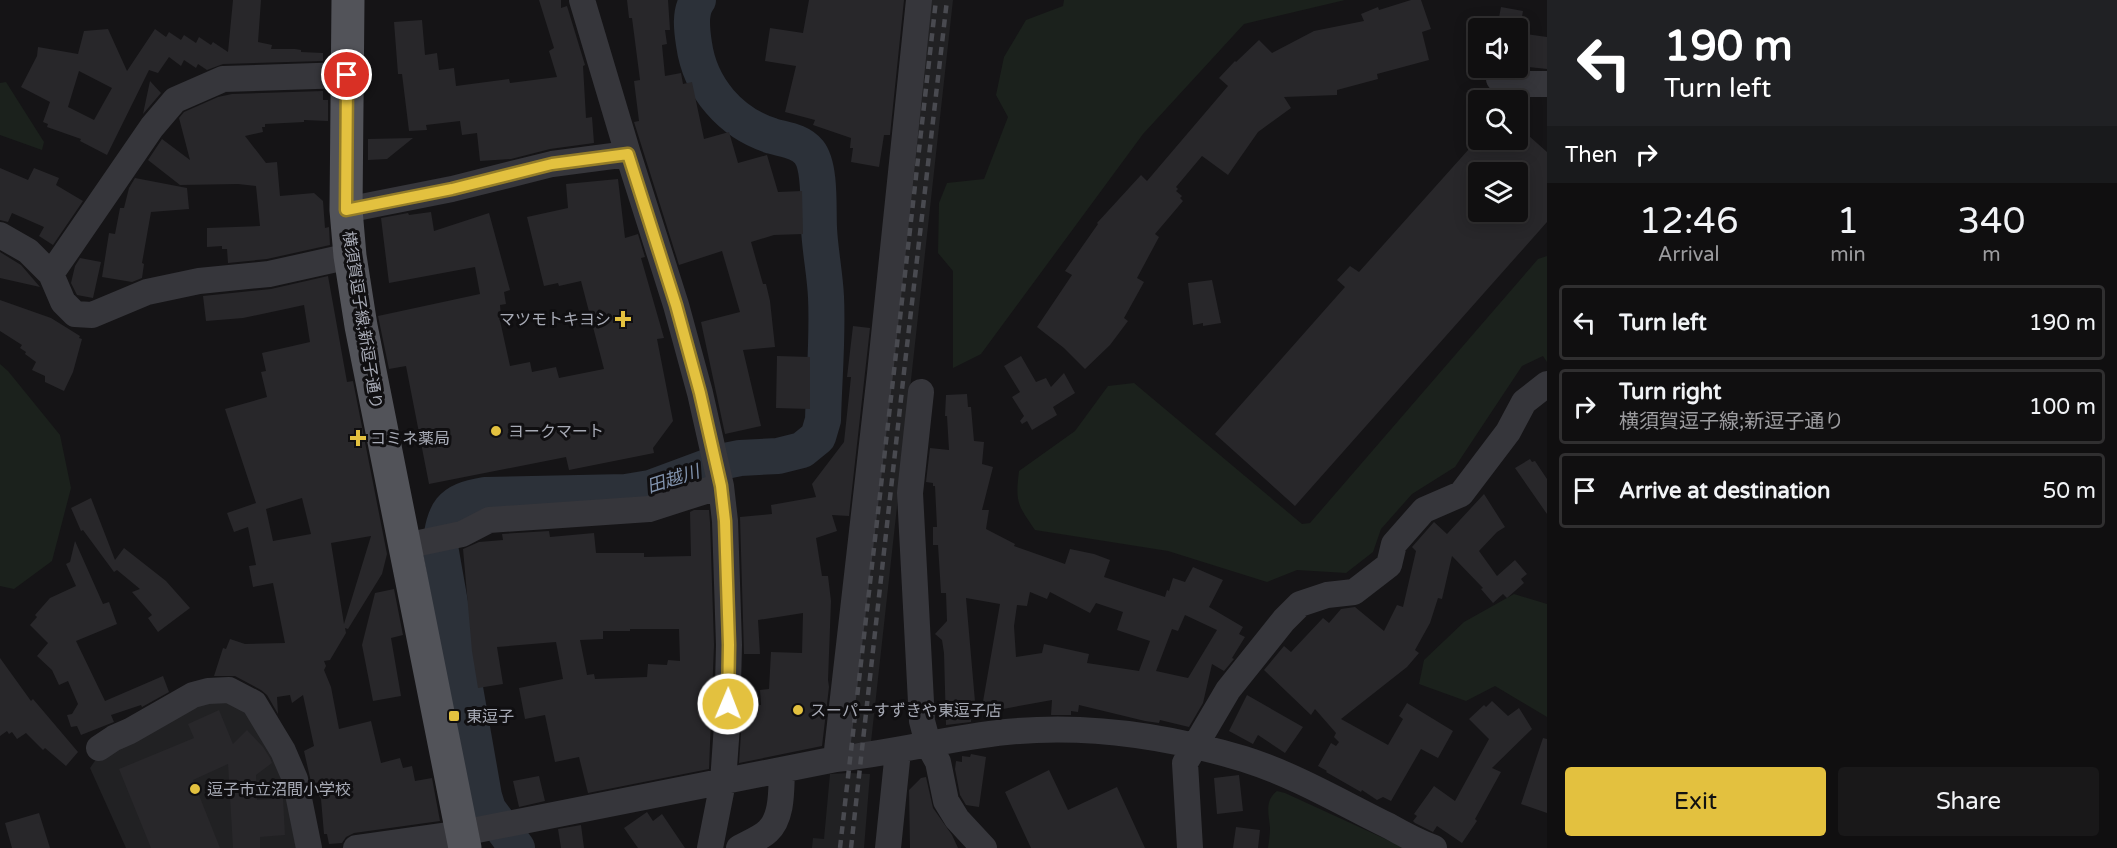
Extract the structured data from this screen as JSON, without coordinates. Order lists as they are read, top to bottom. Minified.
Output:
{"streets":{"main road":["横須賀逗子線;新逗子通り"]},"water":["田越川"],"places":{"health":["マツモトキヨシ","コミネ薬局"],"other":["ヨークマート","スーパーすずきや東逗子店","逗子市立沼間小学校"],"transit":["東逗子"]},"page":{"turn":["190 m","Turn left"],"then":"Then","eta":["12:46","Arrival","1","min","340","m"],"list":[{"name":"Turn left","value":"190 m"},{"name":"Turn right","note":"横須賀逗子線;新逗子通り","value":"100 m"},{"name":"Arrive at destination","value":"50 m"}],"buttons":["Exit","Share"]}}
